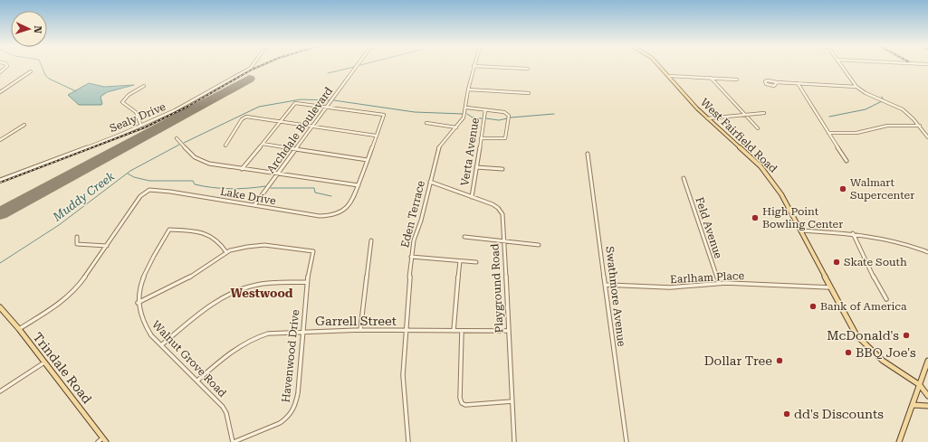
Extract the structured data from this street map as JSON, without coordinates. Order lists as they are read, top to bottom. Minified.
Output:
{"streets":{"main road":["West Fairfield Road","Trindale Road"],"street":["Sealy Drive","Archdale Boulevard","Verta Avenue","Lake Drive","Eden Terrace","Feld Avenue","Earlham Place","Playground Road","Swathmore Avenue","Garrell Street","Havenwood Drive","Walnut Grove Road"]},"crossings":[["Archdale Boulevard","Lake Drive"],["West Fairfield Road","Earlham Place"],["Verta Avenue","Playground Road"],["Lake Drive","Trindale Road"],["Eden Terrace","Playground Road"],["Eden Terrace","Garrell Street"],["Feld Avenue","Earlham Place"],["Earlham Place","Swathmore Avenue"],["Playground Road","Garrell Street"],["Garrell Street","Havenwood Drive"],["Garrell Street","Walnut Grove Road"],["Havenwood Drive","Walnut Grove Road"]],"districts":["Westwood"],"water":["Muddy Creek"],"places":["Walmart Supercenter","High Point Bowling Center","Skate South","Bank of America","McDonald's","BBQ Joe's","Dollar Tree","dd's Discounts"],"north":"right"}
